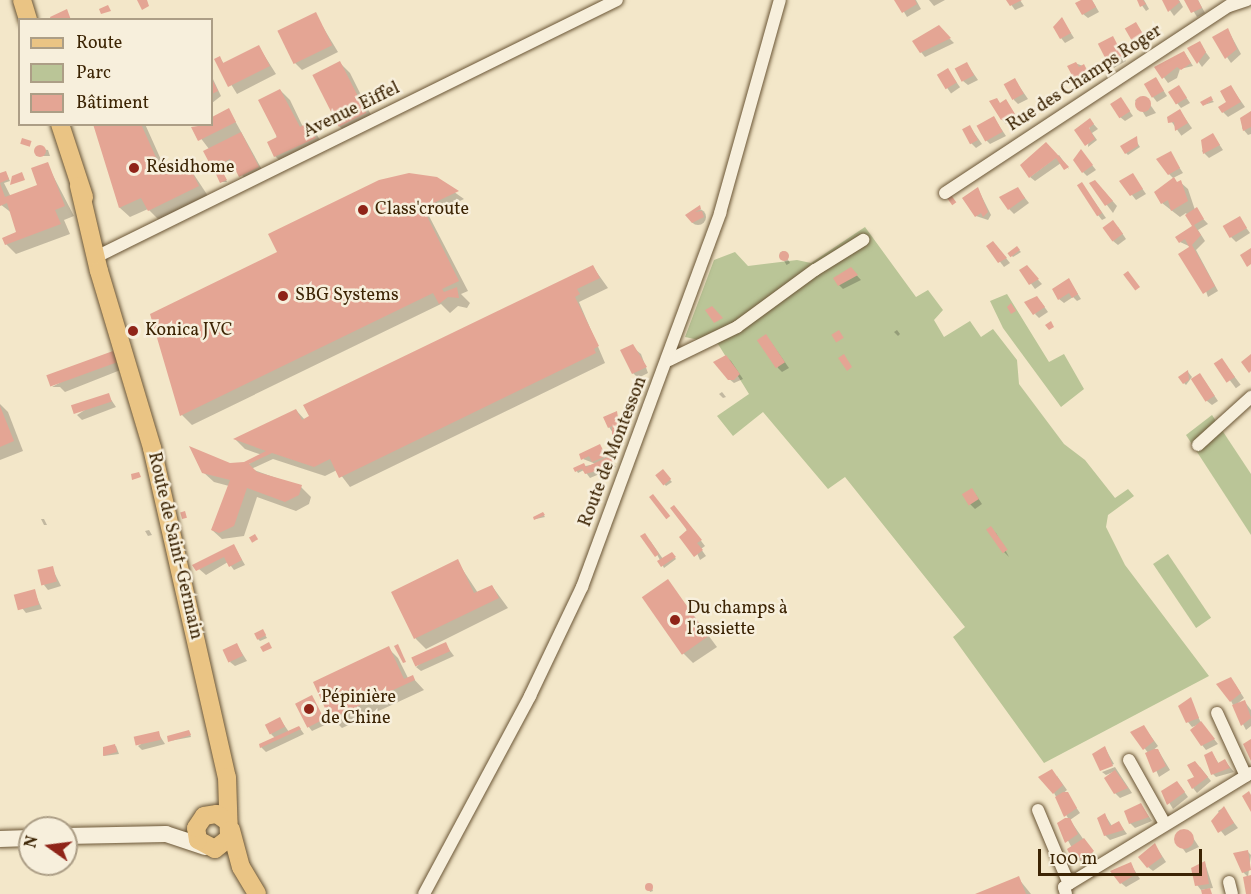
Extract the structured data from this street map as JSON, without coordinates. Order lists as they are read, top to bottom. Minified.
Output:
{"streets":{"main road":["Route de Saint-Germain"],"street":["Rue des Champs Roger","Avenue Eiffel","Route de Montesson"]},"crossings":[["Avenue Eiffel","Route de Saint-Germain"]],"places":["Résidhome","Class'croute","SBG Systems","Konica JVC","Du champs à l'assiette","Pépinière de Chine"],"legend":["Route","Parc","Bâtiment"],"scale_bar":"100 m","north":"left"}
